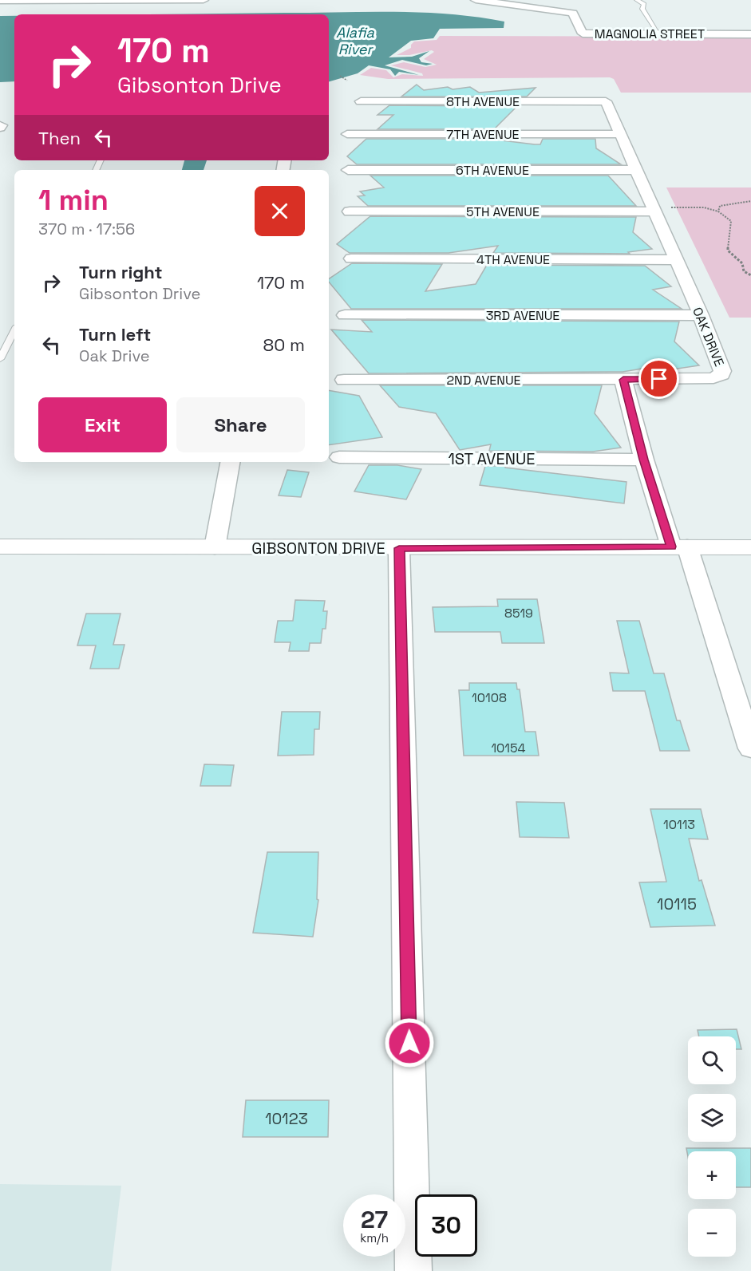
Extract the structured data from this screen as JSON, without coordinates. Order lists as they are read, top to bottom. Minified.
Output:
{"streets":{"main road":["GIBSONTON DRIVE"],"street":["MAGNOLIA STREET","8TH AVENUE","7TH AVENUE","6TH AVENUE","5TH AVENUE","4TH AVENUE","3RD AVENUE","OAK DRIVE","2ND AVENUE","1ST AVENUE"]},"crossings":[["8TH AVENUE","OAK DRIVE"],["7TH AVENUE","OAK DRIVE"],["6TH AVENUE","OAK DRIVE"],["5TH AVENUE","OAK DRIVE"],["4TH AVENUE","OAK DRIVE"],["3RD AVENUE","OAK DRIVE"],["OAK DRIVE","2ND AVENUE"]],"water":["Alafia River"],"house_numbers":["8519","10108","10154","10113","10115","10123"],"page":{"turn":["170 m","Gibsonton Drive"],"then":"Then","heading":["1 min","370 m · 17:56"],"list":[{"name":"Turn right","note":"Gibsonton Drive","value":"170 m"},{"name":"Turn left","note":"Oak Drive","value":"80 m"}],"buttons":["Exit","Share"],"map_buttons":["+","−"],"speed":"27 km/h","limit":"30"}}
